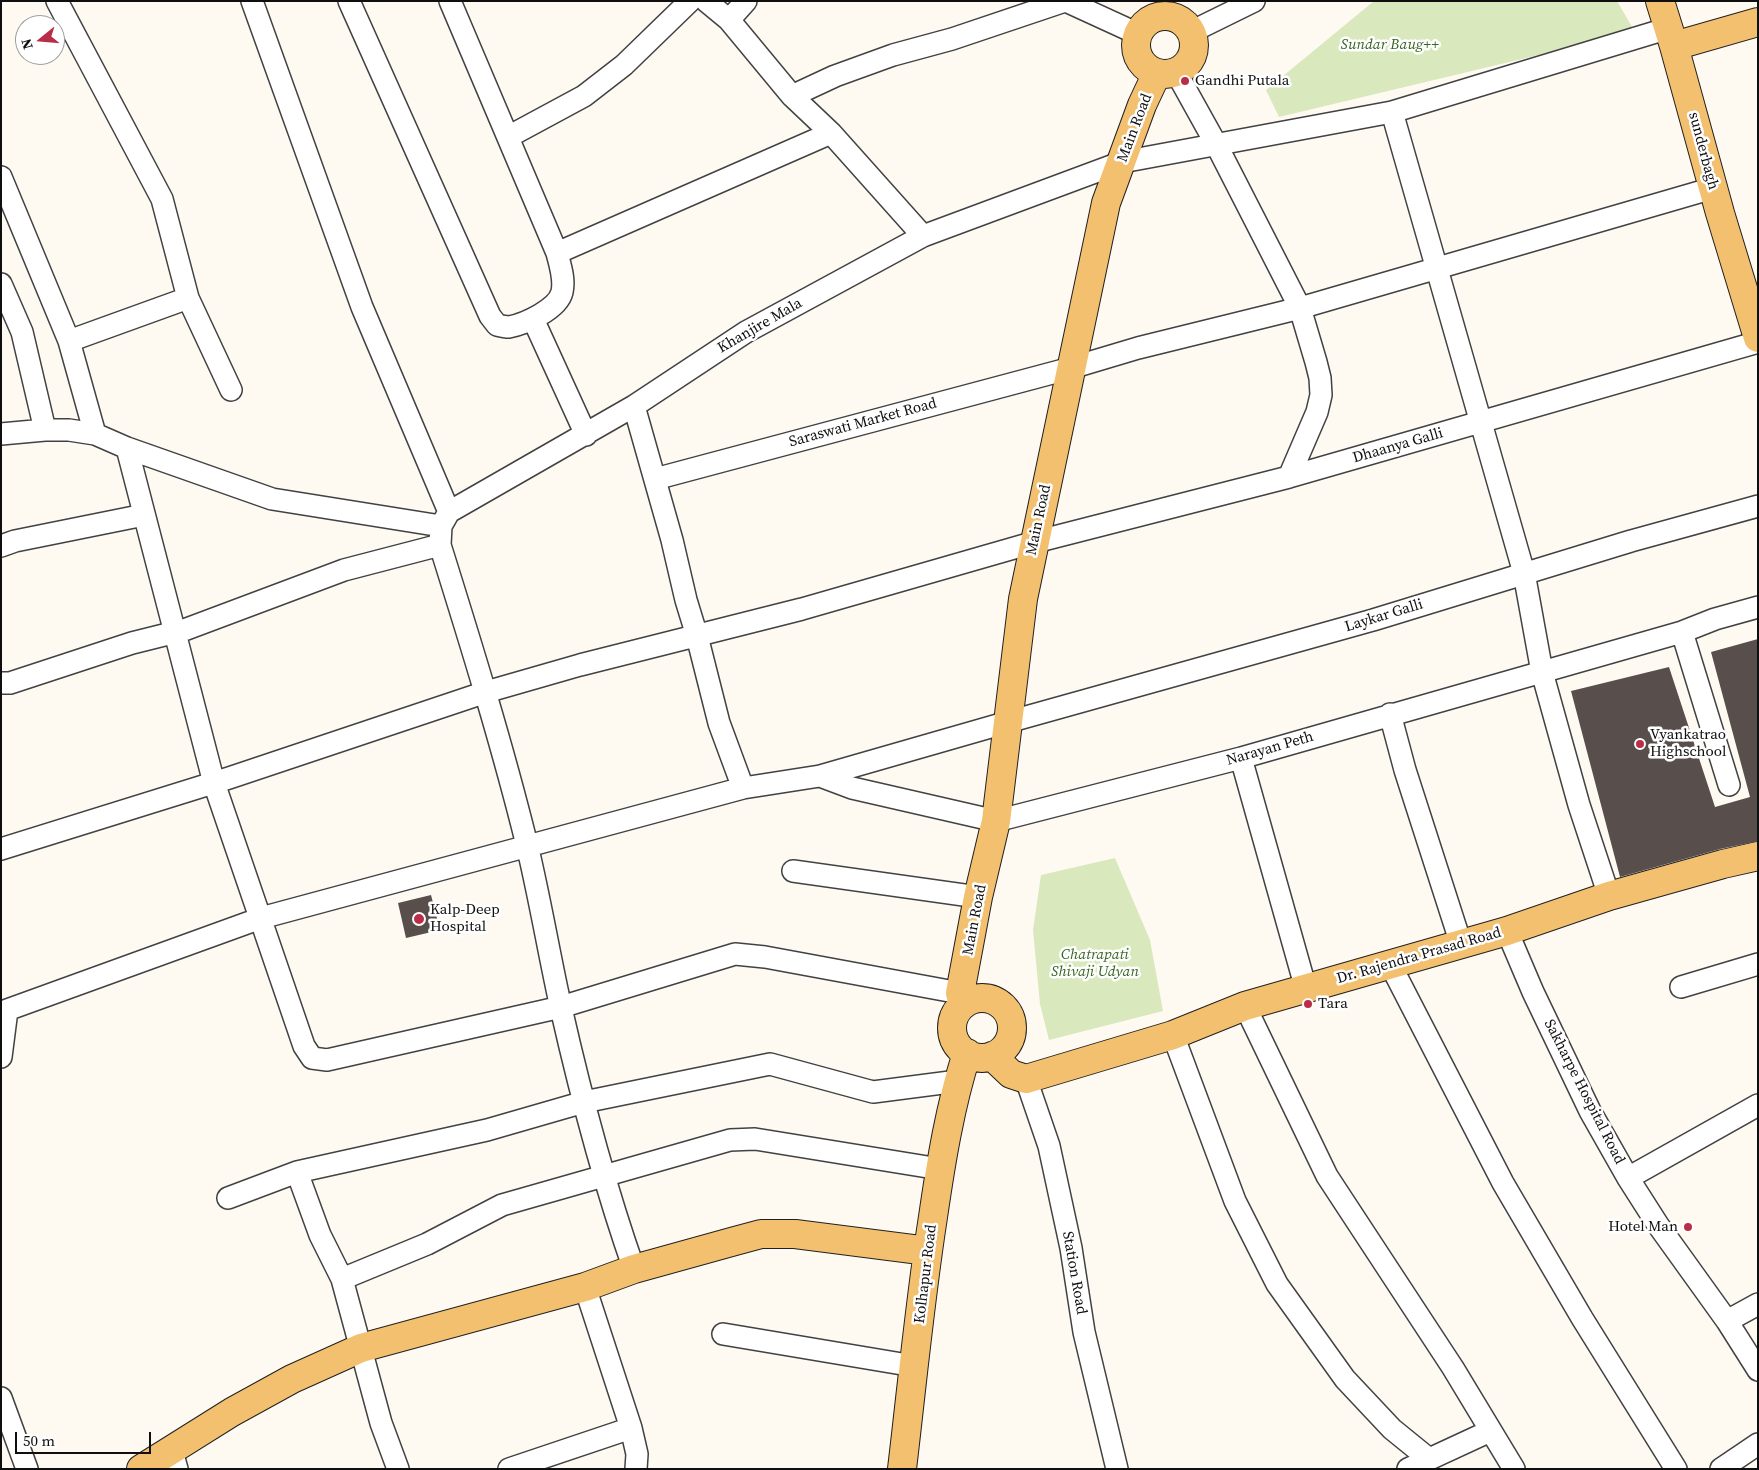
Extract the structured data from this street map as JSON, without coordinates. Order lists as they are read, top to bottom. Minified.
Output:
{"streets":{"main road":["Main Road","sunderbagh","Dr. Rajendra Prasad Road","Kolhapur Road"],"street":["Khanjire Mala","Saraswati Market Road","Dhaanya Galli","Laykar Galli","Narayan Peth","Sakharpe Hospital Road","Station Road"]},"crossings":[["Main Road","Khanjire Mala"],["Main Road","Saraswati Market Road"],["Main Road","Dhaanya Galli"],["Main Road","Laykar Galli"],["Main Road","Narayan Peth"],["Main Road","Kolhapur Road"],["sunderbagh","Khanjire Mala"],["sunderbagh","Saraswati Market Road"],["sunderbagh","Dhaanya Galli"],["Dr. Rajendra Prasad Road","Sakharpe Hospital Road"],["Dr. Rajendra Prasad Road","Station Road"]],"parks":["Sundar Baug++","Chatrapati Shivaji Udyan"],"places":["Gandhi Putala","Vyankatrao Highschool","Kalp-Deep Hospital","Tara","Hotel Man"],"scale_bar":"50 m","north":"left"}
